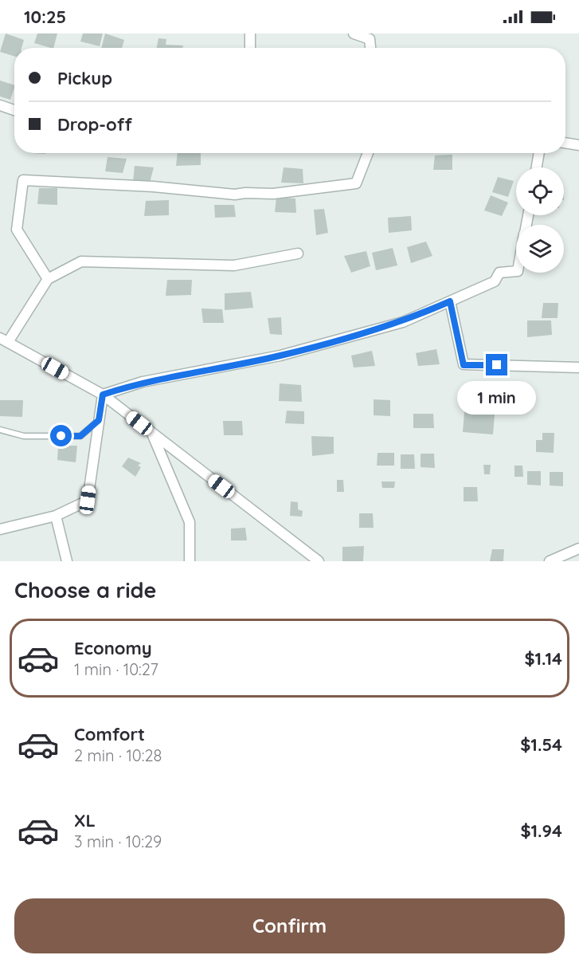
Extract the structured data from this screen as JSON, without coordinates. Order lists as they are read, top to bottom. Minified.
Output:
{"page":{"status":"10:25","banner":["Pickup","Drop-off"],"bubble":"1 min","heading":"Choose a ride","list":[{"name":"Economy","note":"1 min · 10:27","value":"$1.14"},{"name":"Comfort","note":"2 min · 10:28","value":"$1.54"},{"name":"XL","note":"3 min · 10:29","value":"$1.94"}],"buttons":"Confirm"}}
